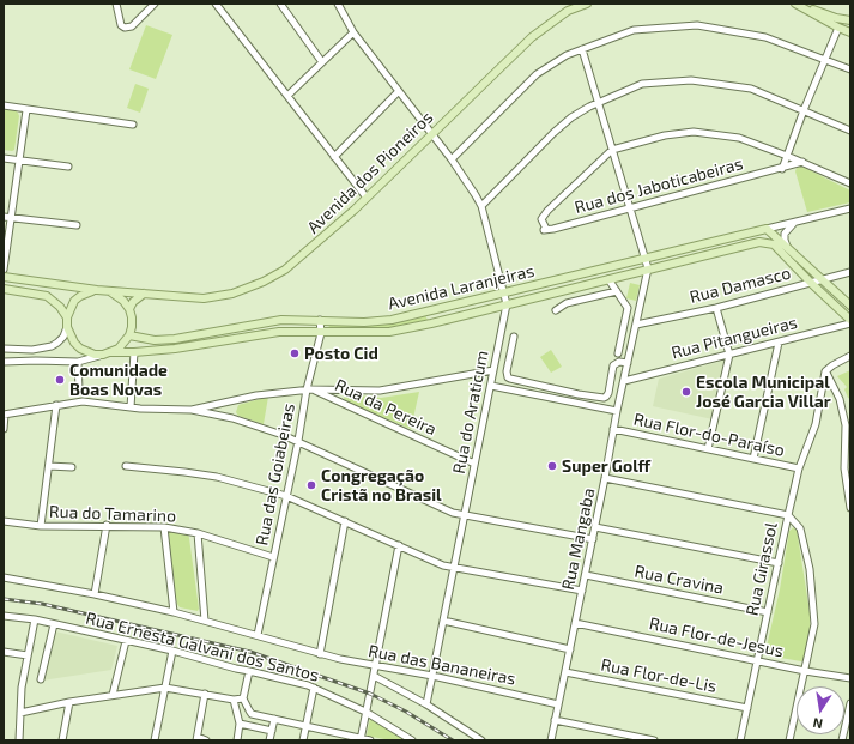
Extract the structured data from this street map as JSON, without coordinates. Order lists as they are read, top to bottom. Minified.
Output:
{"streets":{"main road":["Avenida dos Pioneiros","Avenida Laranjeiras"],"street":["Rua dos Jaboticabeiras","Rua Damasco","Rua Pitangueiras","Rua da Pereira","Rua do Araticum","Rua Flor-do-Paraíso","Rua das Goiabeiras","Rua do Tamarino","Rua Mangaba","Rua Girassol","Rua Cravina","Rua Flor-de-Jesus","Rua Ernesta Galvani dos Santos","Rua das Bananeiras","Rua Flor-de-Lis"]},"crossings":[["Avenida dos Pioneiros","Avenida Laranjeiras"],["Avenida dos Pioneiros","Rua do Araticum"],["Rua dos Jaboticabeiras","Rua Mangaba"],["Rua Damasco","Avenida Laranjeiras"],["Rua Damasco","Rua Mangaba"],["Avenida Laranjeiras","Rua do Araticum"],["Avenida Laranjeiras","Rua das Goiabeiras"],["Avenida Laranjeiras","Rua Mangaba"],["Rua Pitangueiras","Rua Mangaba"],["Rua da Pereira","Rua do Araticum"],["Rua da Pereira","Rua das Goiabeiras"],["Rua do Araticum","Rua das Bananeiras"],["Rua Flor-do-Paraíso","Rua Mangaba"],["Rua Flor-do-Paraíso","Rua Girassol"],["Rua das Goiabeiras","Rua do Tamarino"],["Rua das Goiabeiras","Rua das Bananeiras"],["Rua Mangaba","Rua Cravina"],["Rua Mangaba","Rua Flor-de-Jesus"],["Rua Mangaba","Rua das Bananeiras"],["Rua Mangaba","Rua Flor-de-Lis"],["Rua Girassol","Rua Cravina"],["Rua Girassol","Rua Flor-de-Jesus"],["Rua Girassol","Rua Flor-de-Lis"]],"places":["Posto Cid","Comunidade Boas Novas","Escola Municipal José Garcia Villar","Super Golff","Congregação Cristã no Brasil"],"north":"bottom"}
